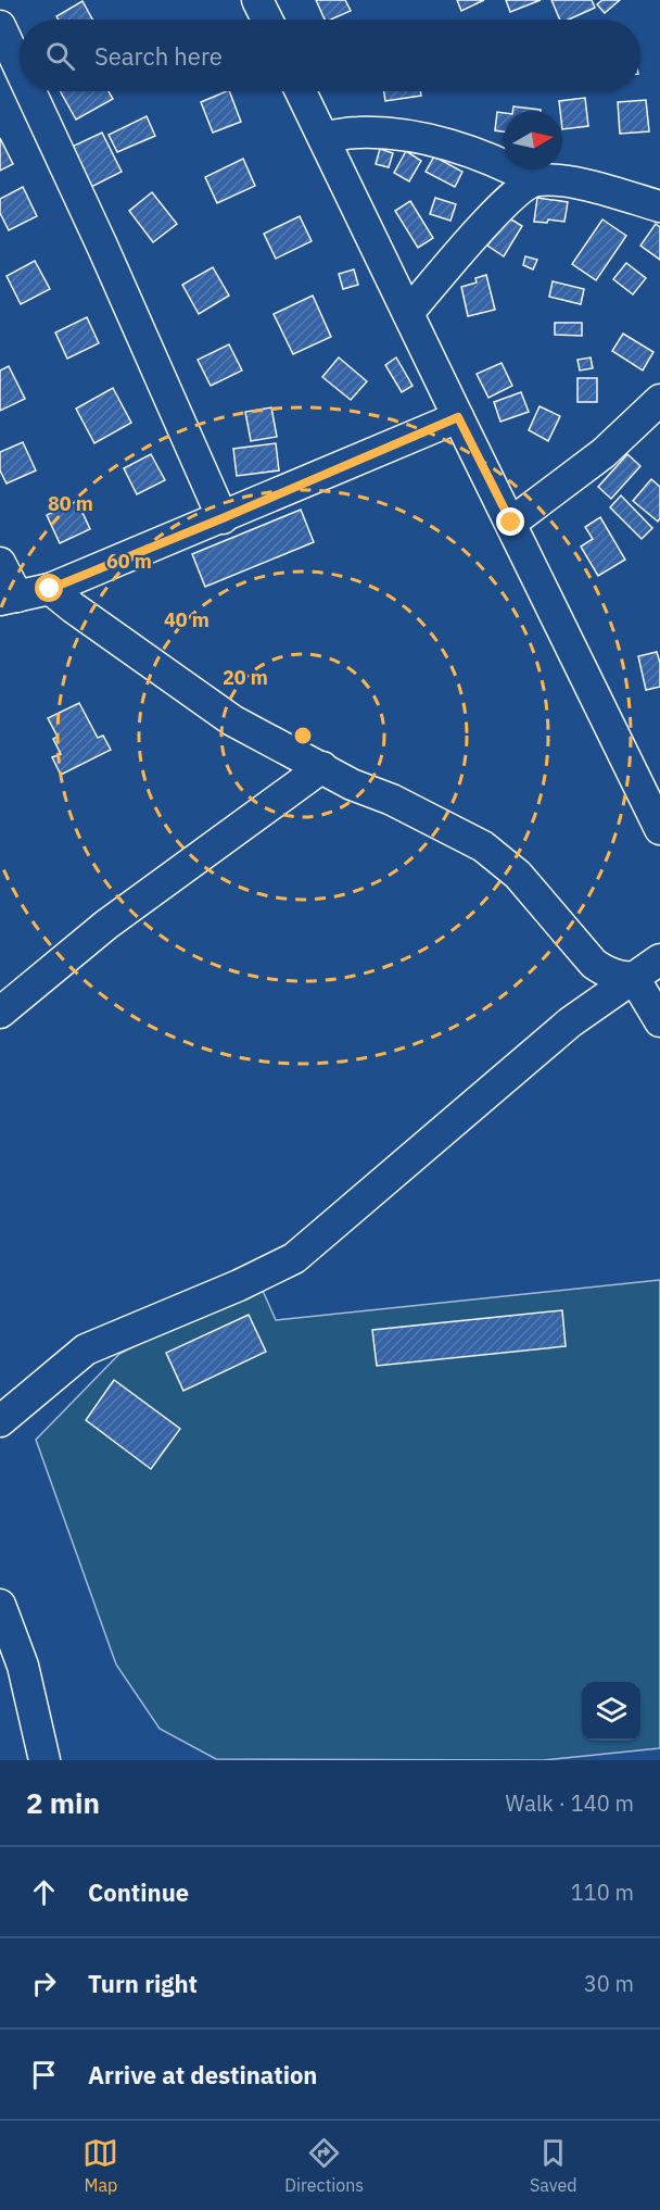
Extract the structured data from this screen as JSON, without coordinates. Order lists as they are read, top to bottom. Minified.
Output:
{"north":"right","page":{"search":"Search here","heading":["2 min","Walk · 140 m"],"list":[["Continue","110 m"],["Turn right","30 m"],"Arrive at destination"],"nav":["Map","Directions","Saved"]},"rings":["80 m","60 m","40 m","20 m"]}
